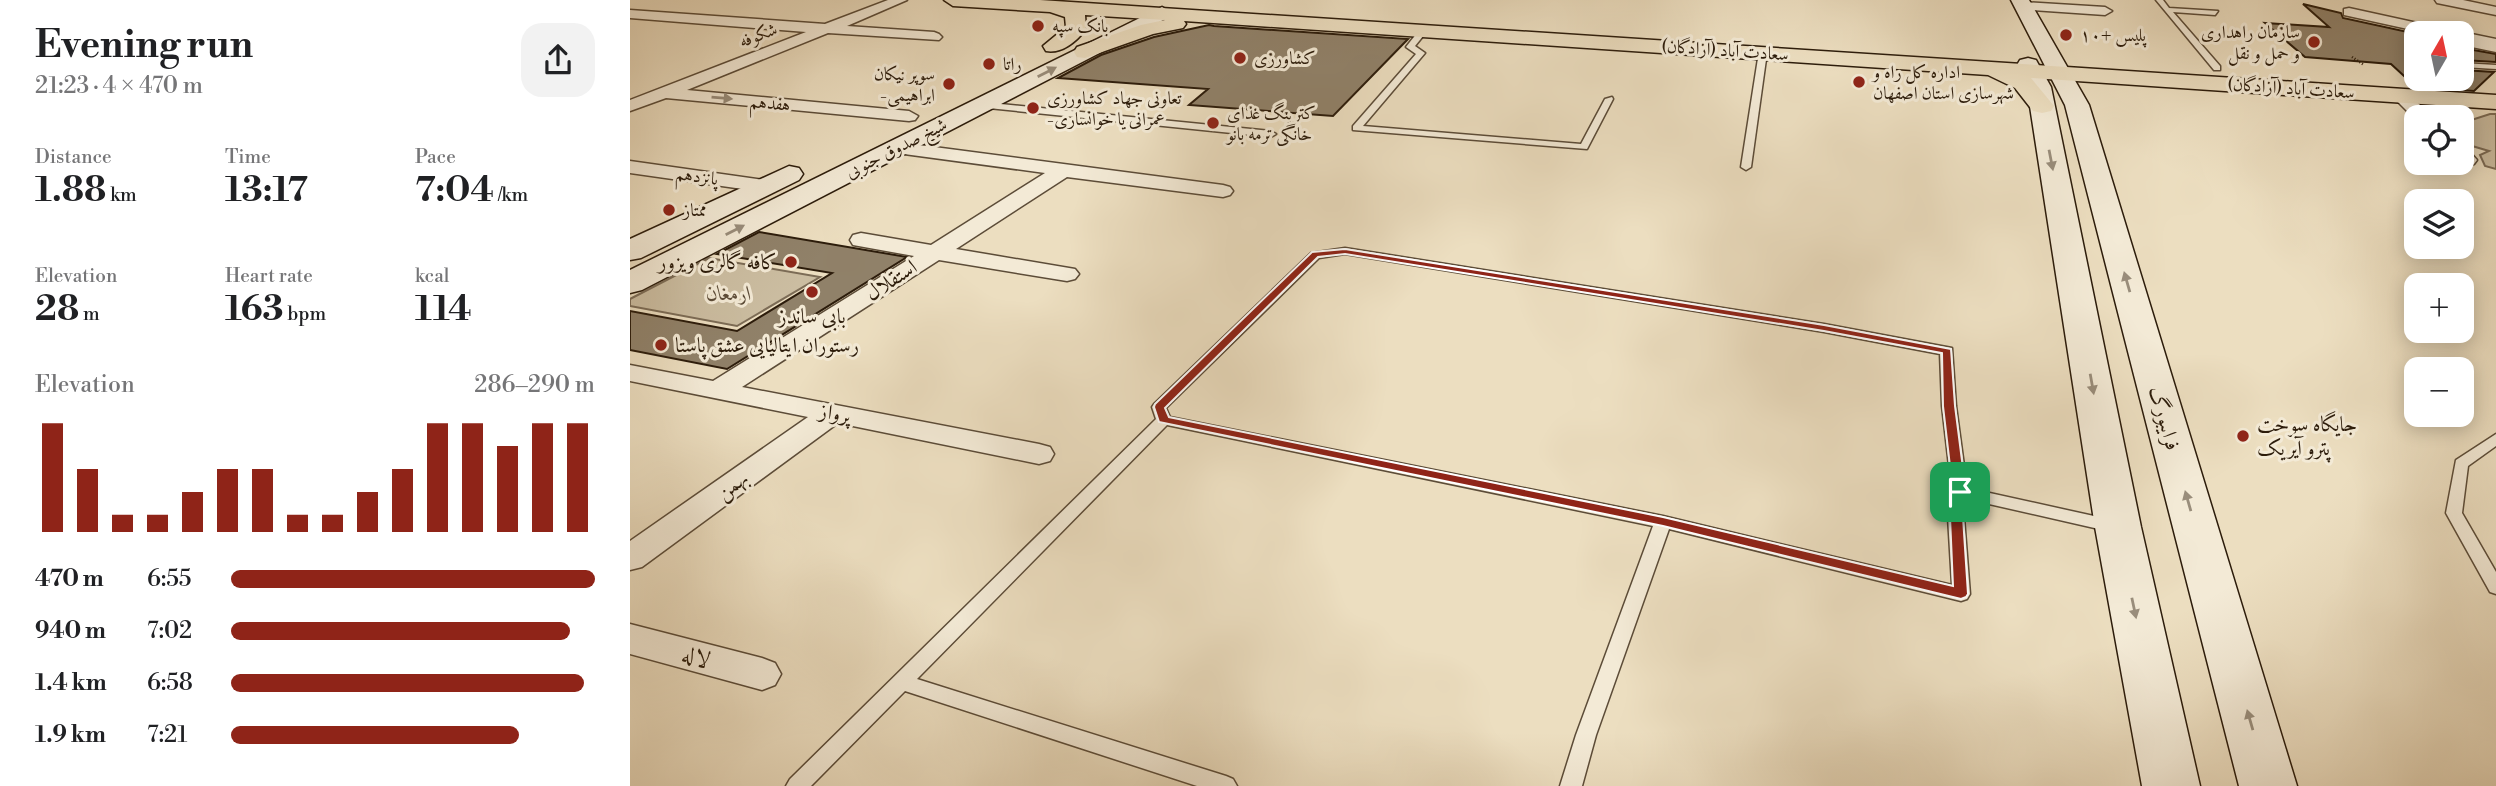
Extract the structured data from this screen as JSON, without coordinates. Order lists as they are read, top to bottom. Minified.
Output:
{"streets":{"main road":["سعادت آباد (آزادگان)","شیخ صدوق جنوبی","فرایبورگ"],"street":["شکوفه","هفدهم","پانزدهم","استقلال","پرواز","بهمن","لاله"]},"crossings":[["شکوفه","هفدهم"],["سعادت آباد (آزادگان)","شیخ صدوق جنوبی"],["سعادت آباد (آزادگان)","فرایبورگ"],["هفدهم","شیخ صدوق جنوبی"],["شیخ صدوق جنوبی","پانزدهم"],["استقلال","پرواز"],["پرواز","بهمن"]],"parks":["ارمغان"],"places":["بانک سپه","پلیس +۱۰","سازمان راهداری و حمل و نقل","کشاورزی","راتا","اداره کل راه و شهرسازی استان اصفهان","سوپر نیکان -ابراهیمی","تعاونی جهاد کشاورزی -عمرانی یا خوانساری","کترینگ غذای خانگی ترمه بانو","ممتاز","کافه گالری ویزور","بابی ساندز","رستوران ایتالیایی عشق پاستا","جایگاه سوخت پترو آیریک"],"north":"top","page":{"heading":["Evening run","21:23 · 4 × 470 m"],"map_buttons":["+","−"],"stats":[["Distance","1.88 km"],["Time","13:17"],["Pace","7:04 /km"],["Elevation","28 m"],["Heart rate","163 bpm"],["kcal","114"]],"chart":["Elevation","286–290 m"],"list":[{"name":"470 m","note":"6:55"},{"name":"940 m","note":"7:02"},{"name":"1.4 km","note":"6:58"},{"name":"1.9 km","note":"7:21"}]}}
